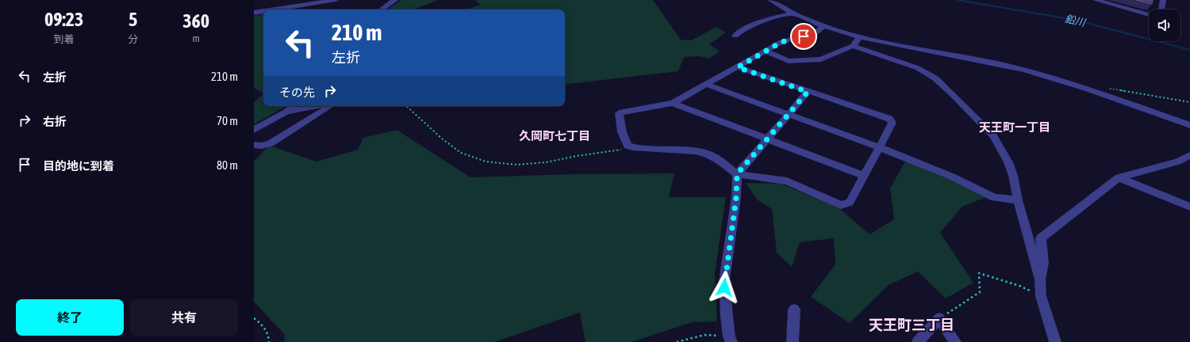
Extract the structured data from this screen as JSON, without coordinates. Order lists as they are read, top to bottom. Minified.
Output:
{"districts":["天王町一丁目","久岡町七丁目","天王町三丁目"],"water":["鉛川"],"page":{"eta":["09:23","到着","5","分","360","m"],"turn":["210 m","左折"],"list":[{"name":"左折","value":"210 m"},{"name":"右折","value":"70 m"},{"name":"目的地に到着","value":"80 m"}],"then":"その先","buttons":["終了","共有"]}}
